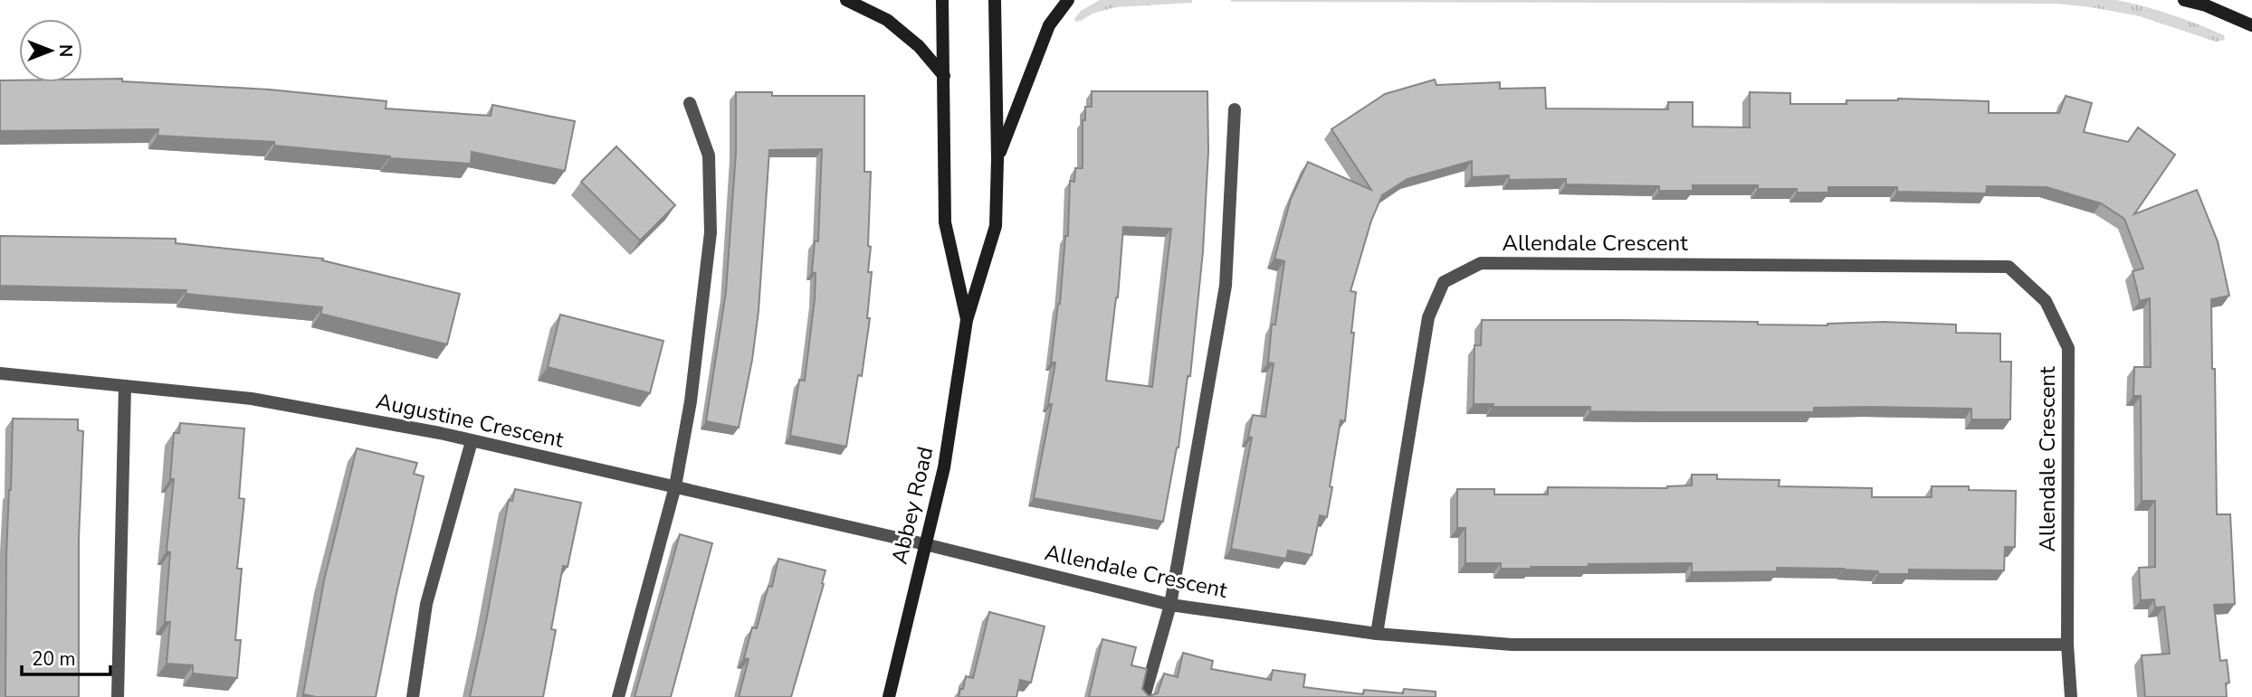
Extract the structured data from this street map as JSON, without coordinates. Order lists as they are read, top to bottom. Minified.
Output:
{"streets":{"street":["Allendale Crescent","Augustine Crescent","Abbey Road"]},"crossings":[["Allendale Crescent","Augustine Crescent"],["Allendale Crescent","Abbey Road"],["Augustine Crescent","Abbey Road"]],"scale_bar":"20 m","north":"right"}
